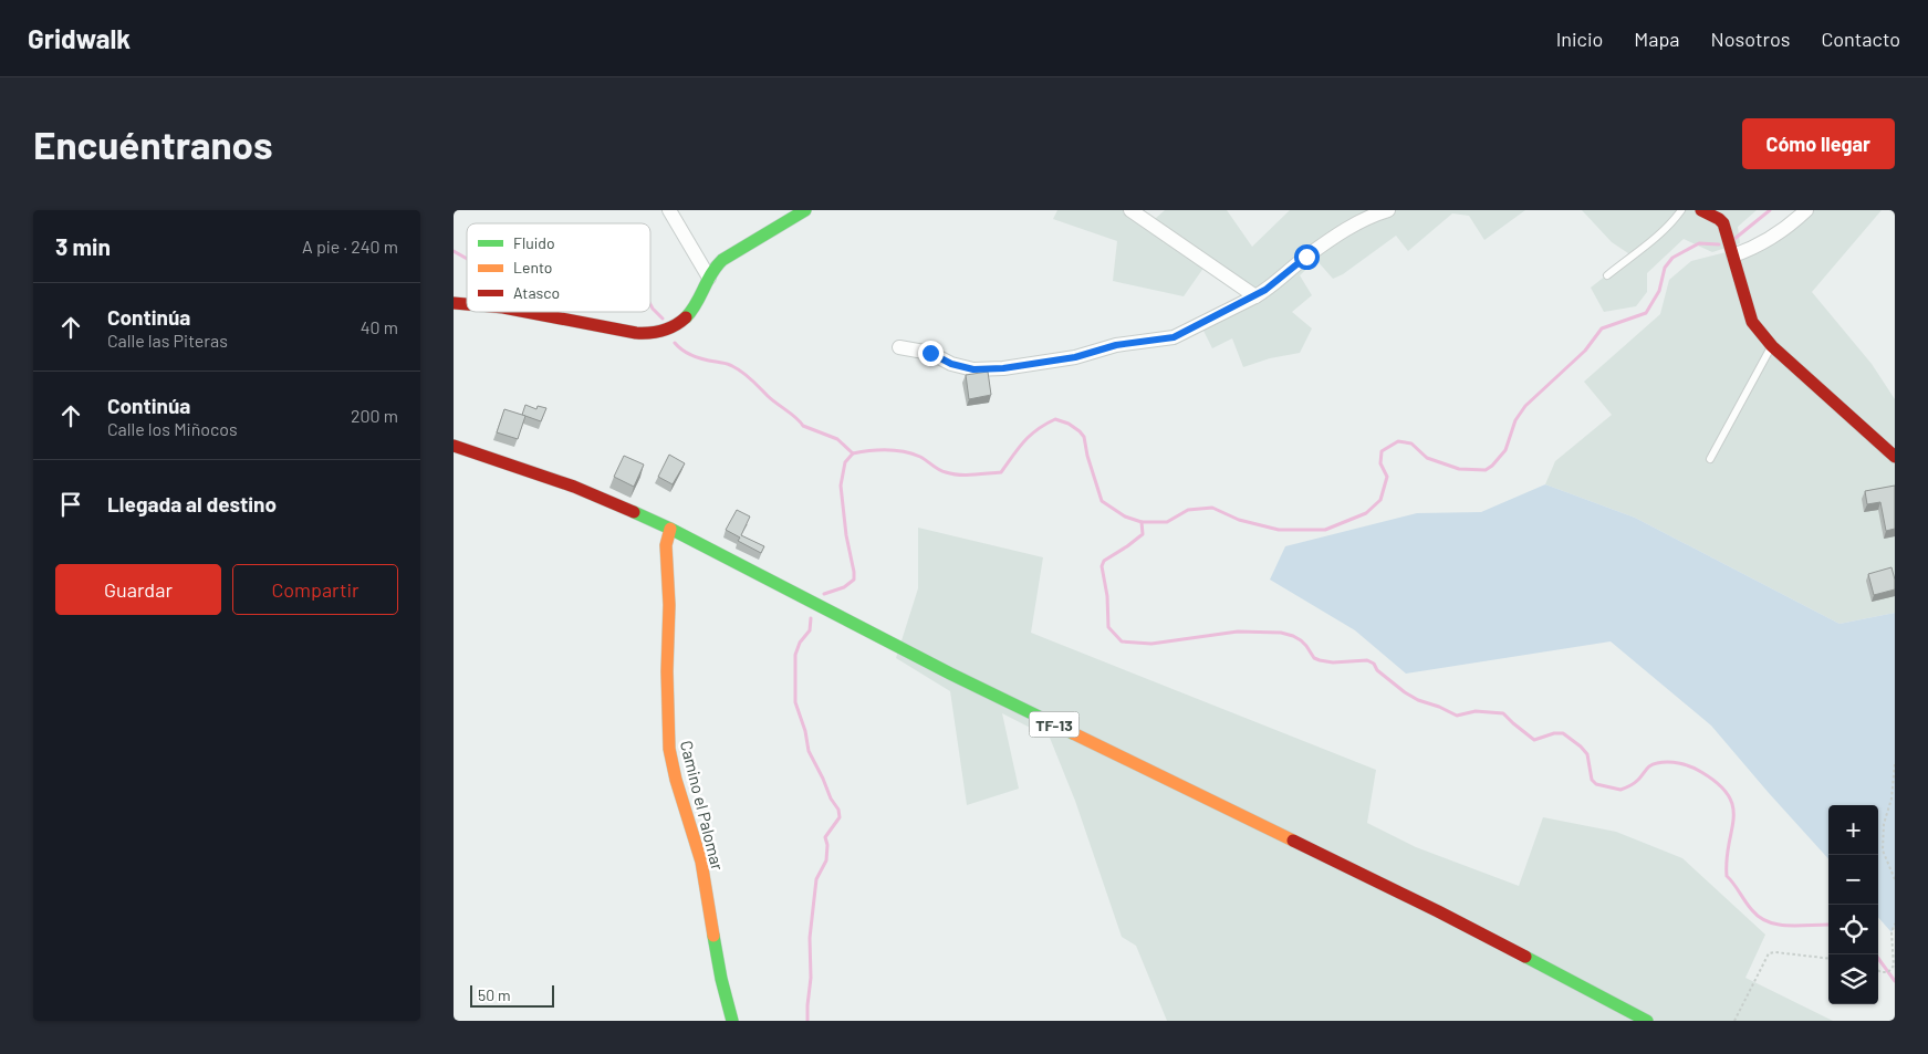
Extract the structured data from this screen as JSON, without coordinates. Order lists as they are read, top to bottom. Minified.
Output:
{"streets":{"main road":["TF-13","Camino el Palomar"]},"crossings":[["TF-13","Camino el Palomar"]],"legend":["Fluido","Lento","Atasco"],"scale_bar":"50 m","page":{"header":"Gridwalk","nav":["Inicio","Mapa","Nosotros","Contacto"],"buttons":["Cómo llegar",["Guardar","Compartir"]],"title":"Encuéntranos","heading":["3 min","A pie · 240 m"],"list":[["Continúa","Calle las Piteras","40 m"],["Continúa","Calle los Miñocos","200 m"],"Llegada al destino"],"map_buttons":["+","−"],"scale":"50 m"}}
